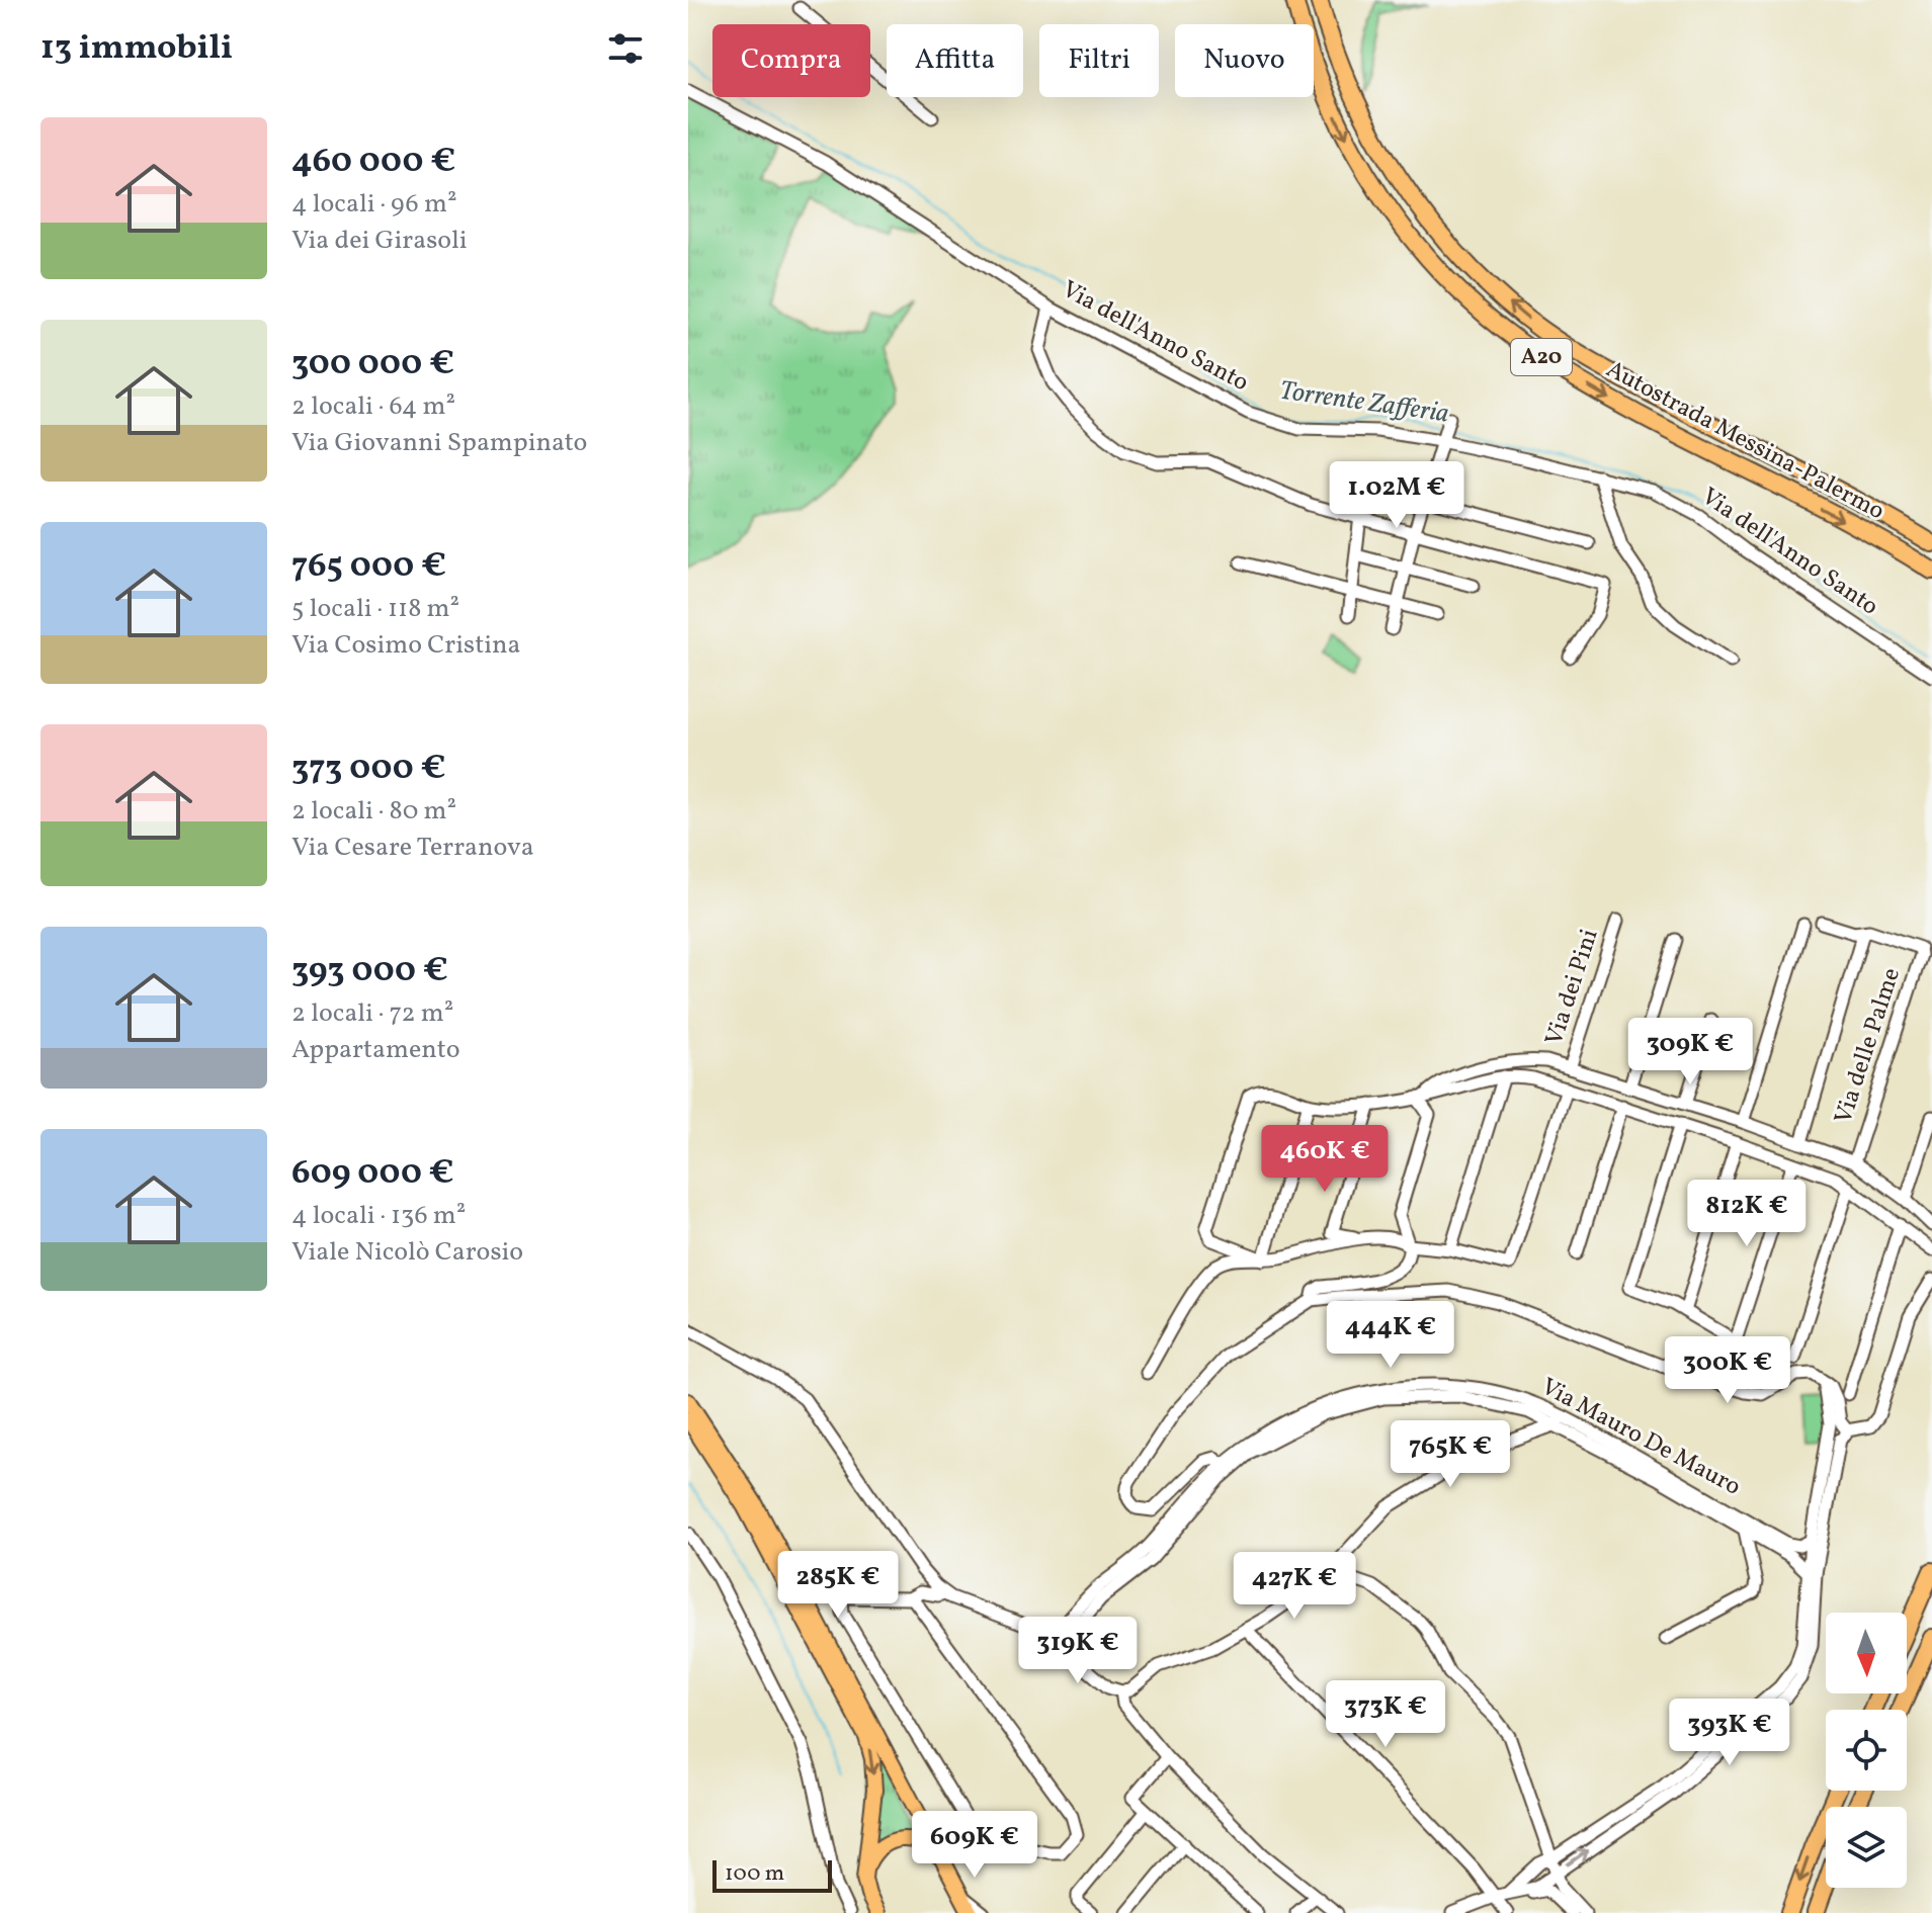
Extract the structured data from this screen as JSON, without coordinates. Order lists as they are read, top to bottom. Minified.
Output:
{"streets":{"highway":["A20","Autostrada Messina-Palermo"],"street":["Via dell'Anno Santo","Via dei Pini","Via delle Palme","Via Mauro De Mauro"]},"water":["Torrente Zafferia"],"scale_bar":"100 m","north":"bottom","page":{"heading":"13 immobili","chip":["Compra","Affitta","Filtri","Nuovo"],"list":[{"name":"460 000 €","note":"4 locali · 96 m² · Via dei Girasoli"},{"name":"300 000 €","note":"2 locali · 64 m² · Via Giovanni Spampinato"},{"name":"765 000 €","note":"5 locali · 118 m² · Via Cosimo Cristina"},{"name":"373 000 €","note":"2 locali · 80 m² · Via Cesare Terranova"},{"name":"393 000 €","note":"2 locali · 72 m² · Appartamento"},{"name":"609 000 €","note":"4 locali · 136 m² · Viale Nicolò Carosio"}],"price":["1.02M €","309K €","460K €","812K €","444K €","300K €","765K €","285K €","427K €","319K €","373K €","393K €","609K €"],"scale":"100 m"}}
